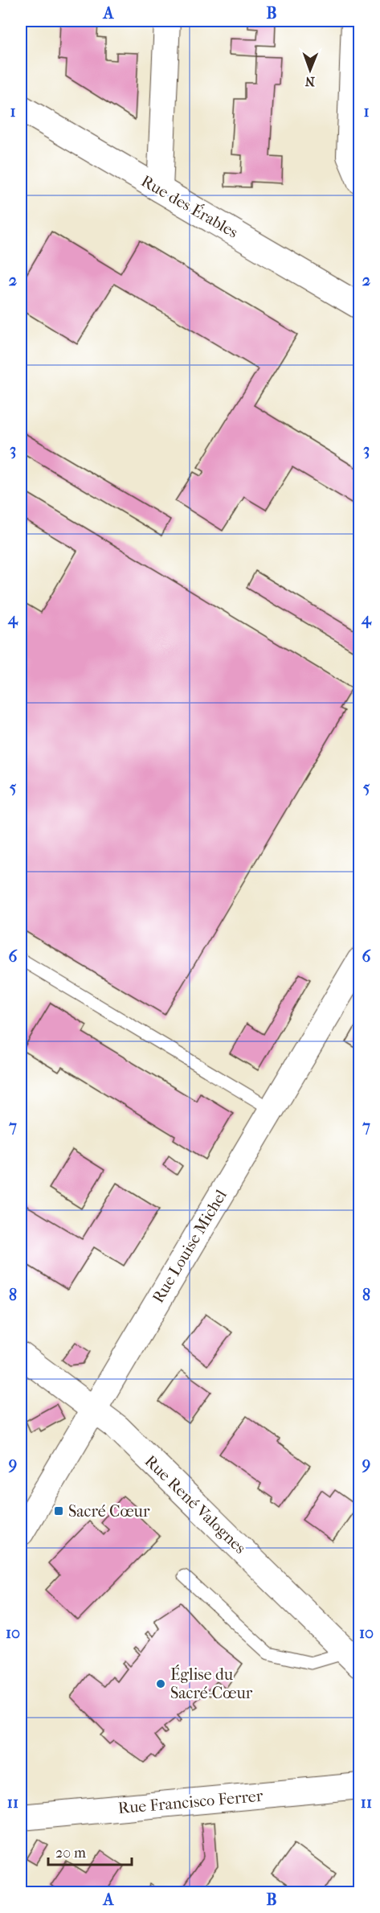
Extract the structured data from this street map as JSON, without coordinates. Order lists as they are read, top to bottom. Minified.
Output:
{"streets":{"street":["Rue des Érables","Rue Louise Michel","Rue René Valognes","Rue Francisco Ferrer"]},"crossings":[["Rue Louise Michel","Rue René Valognes"]],"places":{"transit":["Sacré Cœur"],"other":["Église du Sacré-Cœur"]},"scale_bar":"20 m","north":"bottom","grid":{"columns":["A","B"],"rows":["1","2","3","4","5","6","7","8","9","10","11"]}}
